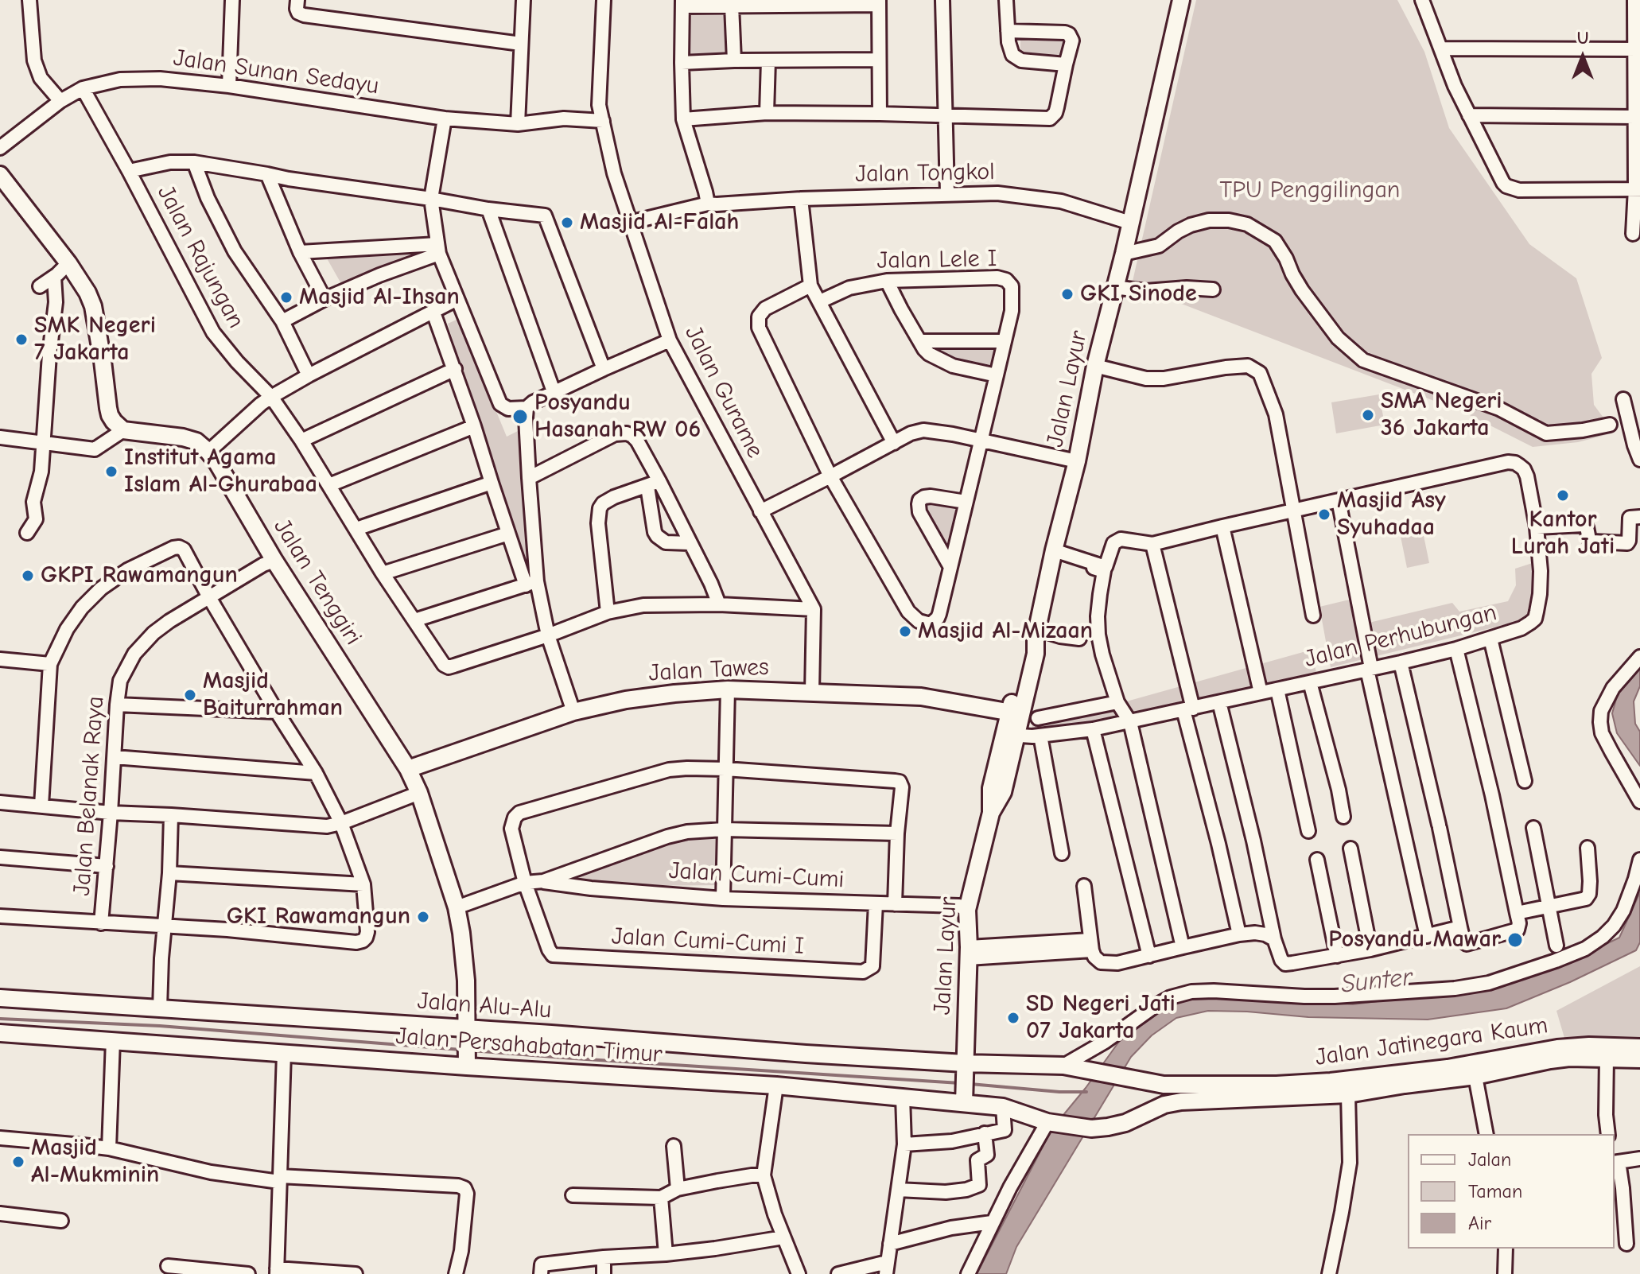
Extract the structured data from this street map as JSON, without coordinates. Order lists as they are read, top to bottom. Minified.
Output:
{"streets":{"street":["Jalan Sunan Sedayu","Jalan Tongkol","Jalan Rajungan","Jalan Lele I","Jalan Layur","Jalan Gurame","Jalan Tenggiri","Jalan Perhubungan","Jalan Tawes","Jalan Belanak Raya","Jalan Cumi-Cumi","Jalan Cumi-Cumi I","Jalan Alu-Alu","Jalan Jatinegara Kaum","Jalan Persahabatan Timur"]},"crossings":[["Jalan Sunan Sedayu","Jalan Rajungan"],["Jalan Sunan Sedayu","Jalan Gurame"],["Jalan Tongkol","Jalan Layur"],["Jalan Tongkol","Jalan Gurame"],["Jalan Layur","Jalan Perhubungan"],["Jalan Layur","Jalan Tawes"],["Jalan Layur","Jalan Cumi-Cumi"],["Jalan Layur","Jalan Alu-Alu"],["Jalan Layur","Jalan Persahabatan Timur"],["Jalan Gurame","Jalan Tawes"],["Jalan Tenggiri","Jalan Tawes"],["Jalan Tenggiri","Jalan Belanak Raya"],["Jalan Tenggiri","Jalan Alu-Alu"],["Jalan Tenggiri","Jalan Persahabatan Timur"],["Jalan Cumi-Cumi","Jalan Cumi-Cumi I"],["Jalan Alu-Alu","Jalan Jatinegara Kaum"],["Jalan Jatinegara Kaum","Jalan Persahabatan Timur"]],"water":["Sunter"],"parks":["TPU Penggilingan"],"places":["Masjid Al-Falah","GKI Sinode","Masjid Al-Ihsan","SMK Negeri 7 Jakarta","SMA Negeri 36 Jakarta","Posyandu Hasanah RW 06","Institut Agama Islam Al-Ghurabaa","Kantor Lurah Jati","Masjid Asy Syuhadaa","GKPI Rawamangun","Masjid Al-Mizaan","Masjid Baiturrahman","GKI Rawamangun","Posyandu Mawar","SD Negeri Jati 07 Jakarta","Masjid Al-Mukminin"],"legend":["Jalan","Taman","Air"],"north":"top"}
